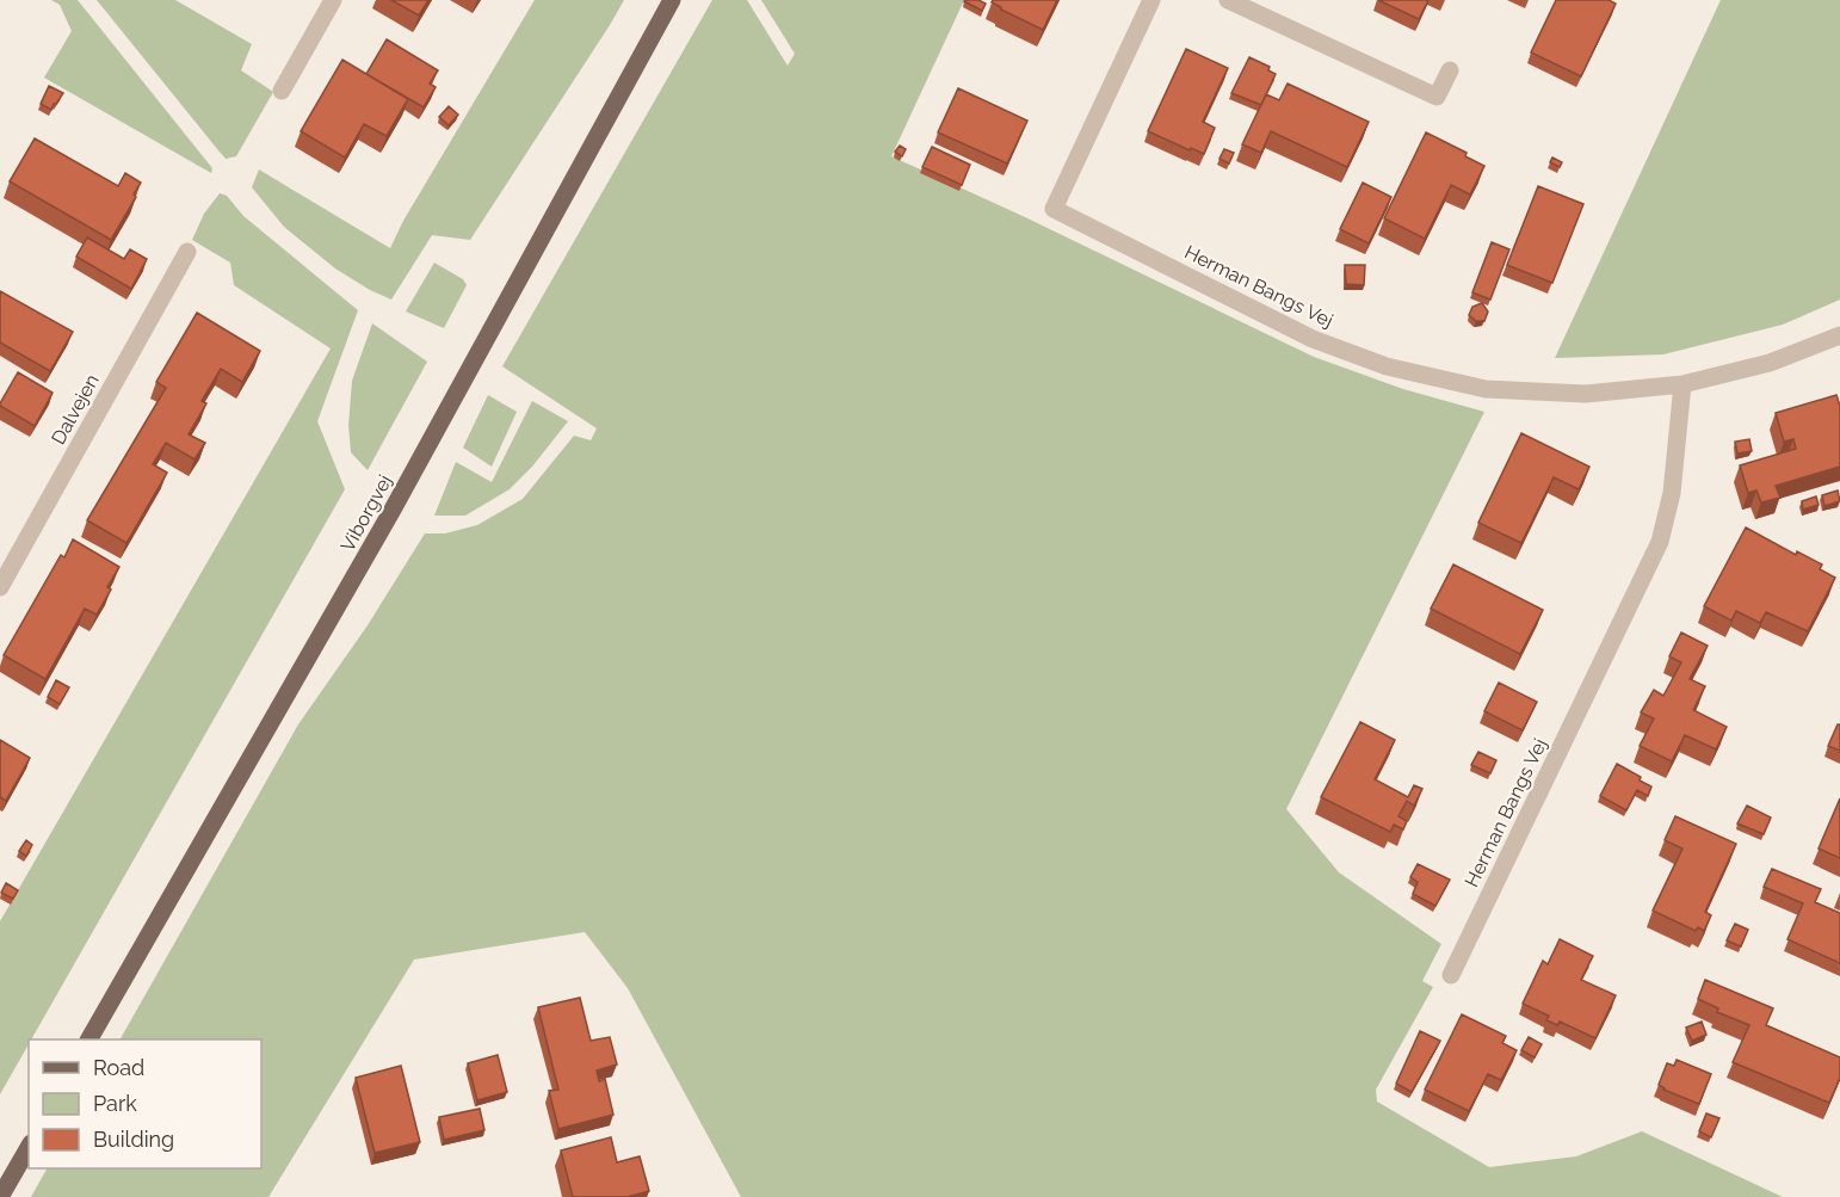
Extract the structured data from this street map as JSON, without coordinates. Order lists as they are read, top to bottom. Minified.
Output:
{"streets":{"main road":["Viborgvej"],"street":["Herman Bangs Vej","Dalvejen"]},"legend":["Road","Park","Building"]}
